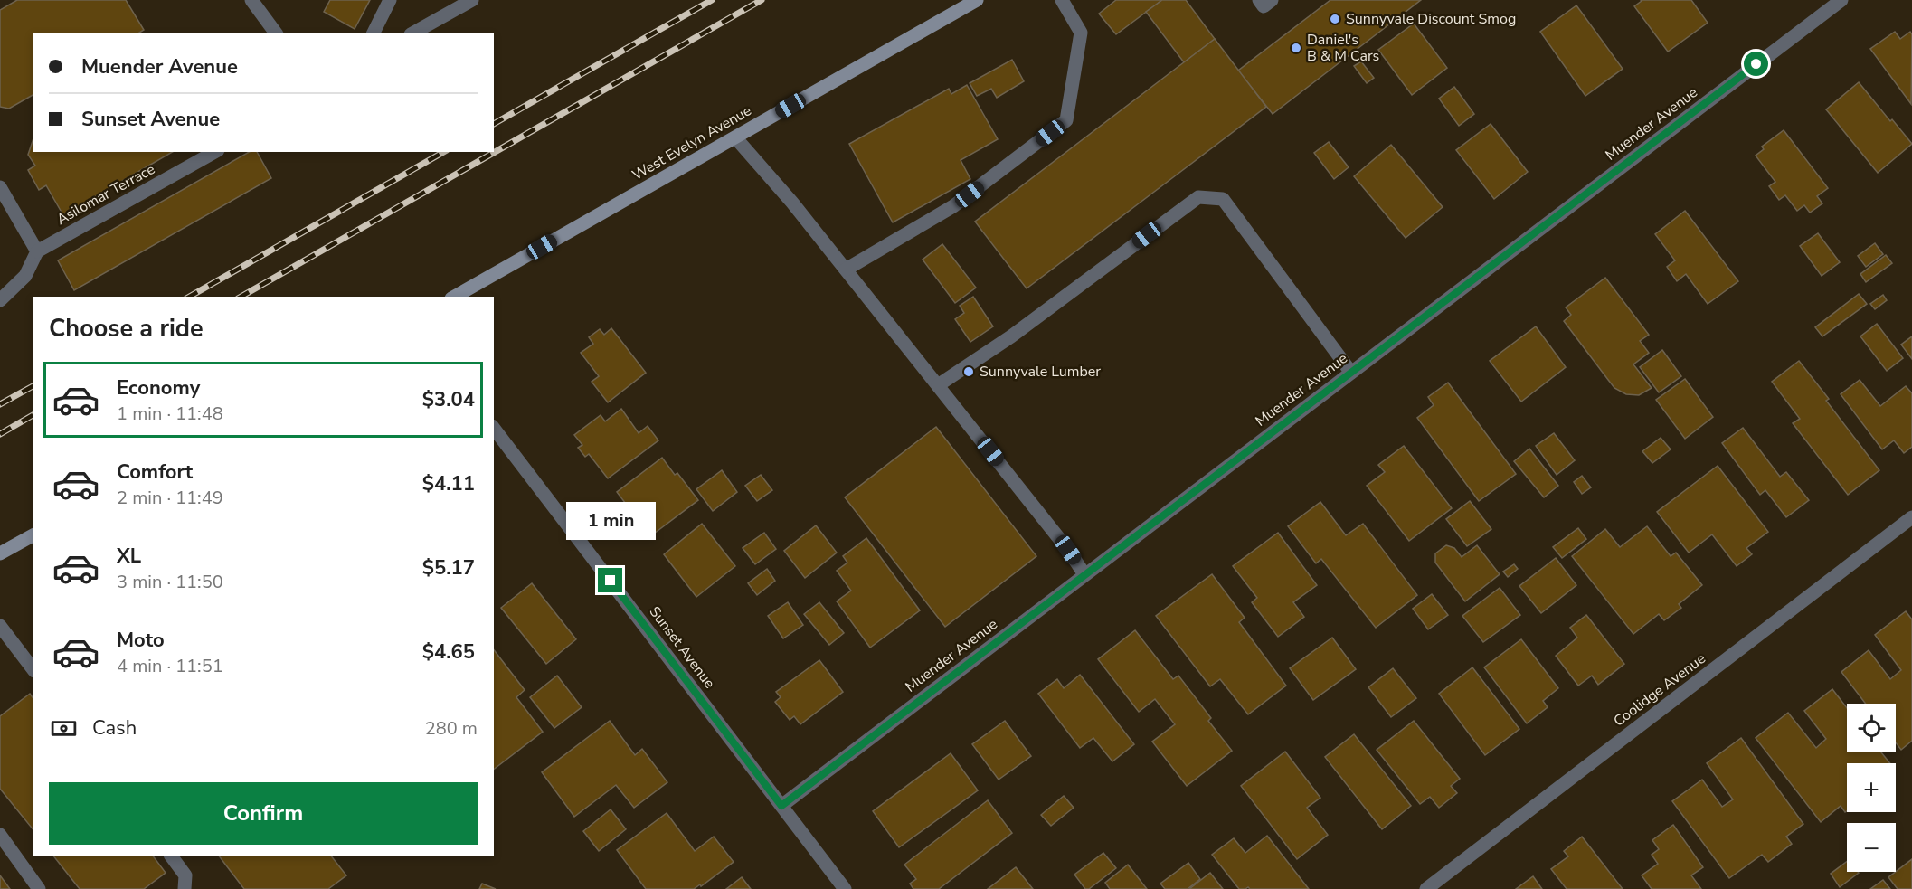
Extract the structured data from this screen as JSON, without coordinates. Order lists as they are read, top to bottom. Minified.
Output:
{"streets":{"main road":["West Evelyn Avenue"],"street":["Muender Avenue","Asilomar Terrace","Sunset Avenue","Coolidge Avenue"]},"crossings":[["Muender Avenue","Sunset Avenue"]],"places":["Sunnyvale Discount Smog","Daniel's B & M Cars","Sunnyvale Lumber"],"page":{"banner":["Muender Avenue","Sunset Avenue"],"heading":"Choose a ride","list":[{"name":"Economy","note":"1 min · 11:48","value":"$3.04"},{"name":"Comfort","note":"2 min · 11:49","value":"$4.11"},{"name":"XL","note":"3 min · 11:50","value":"$5.17"},{"name":"Moto","note":"4 min · 11:51","value":"$4.65"}],"bubble":"1 min","pay":["Cash","280 m"],"map_buttons":["+","−"],"buttons":"Confirm"}}
